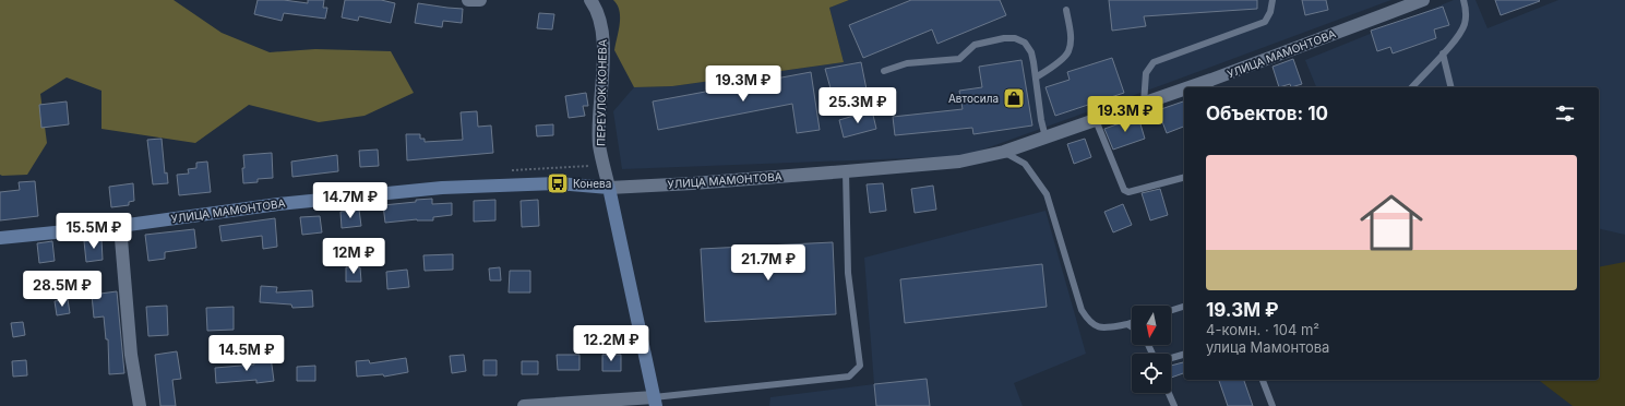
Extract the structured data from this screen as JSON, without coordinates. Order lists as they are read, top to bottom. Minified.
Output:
{"streets":{"main road":["УЛИЦА МАМОНТОВА"],"street":["ПЕРЕУЛОК КОНЕВА"]},"crossings":[["УЛИЦА МАМОНТОВА","ПЕРЕУЛОК КОНЕВА"]],"places":{"shop":["Автосила"],"bus stop":["Конева"]},"north":"bottom","page":{"price":["19.3M ₽","25.3M ₽","19.3M ₽","14.7M ₽","15.5M ₽","12M ₽","21.7M ₽","28.5M ₽","12.2M ₽","14.5M ₽"],"heading":"Объектов: 10","list":[{"name":"19.3M ₽","note":"4-комн. · 104 m² · улица Мамонтова"}]}}
